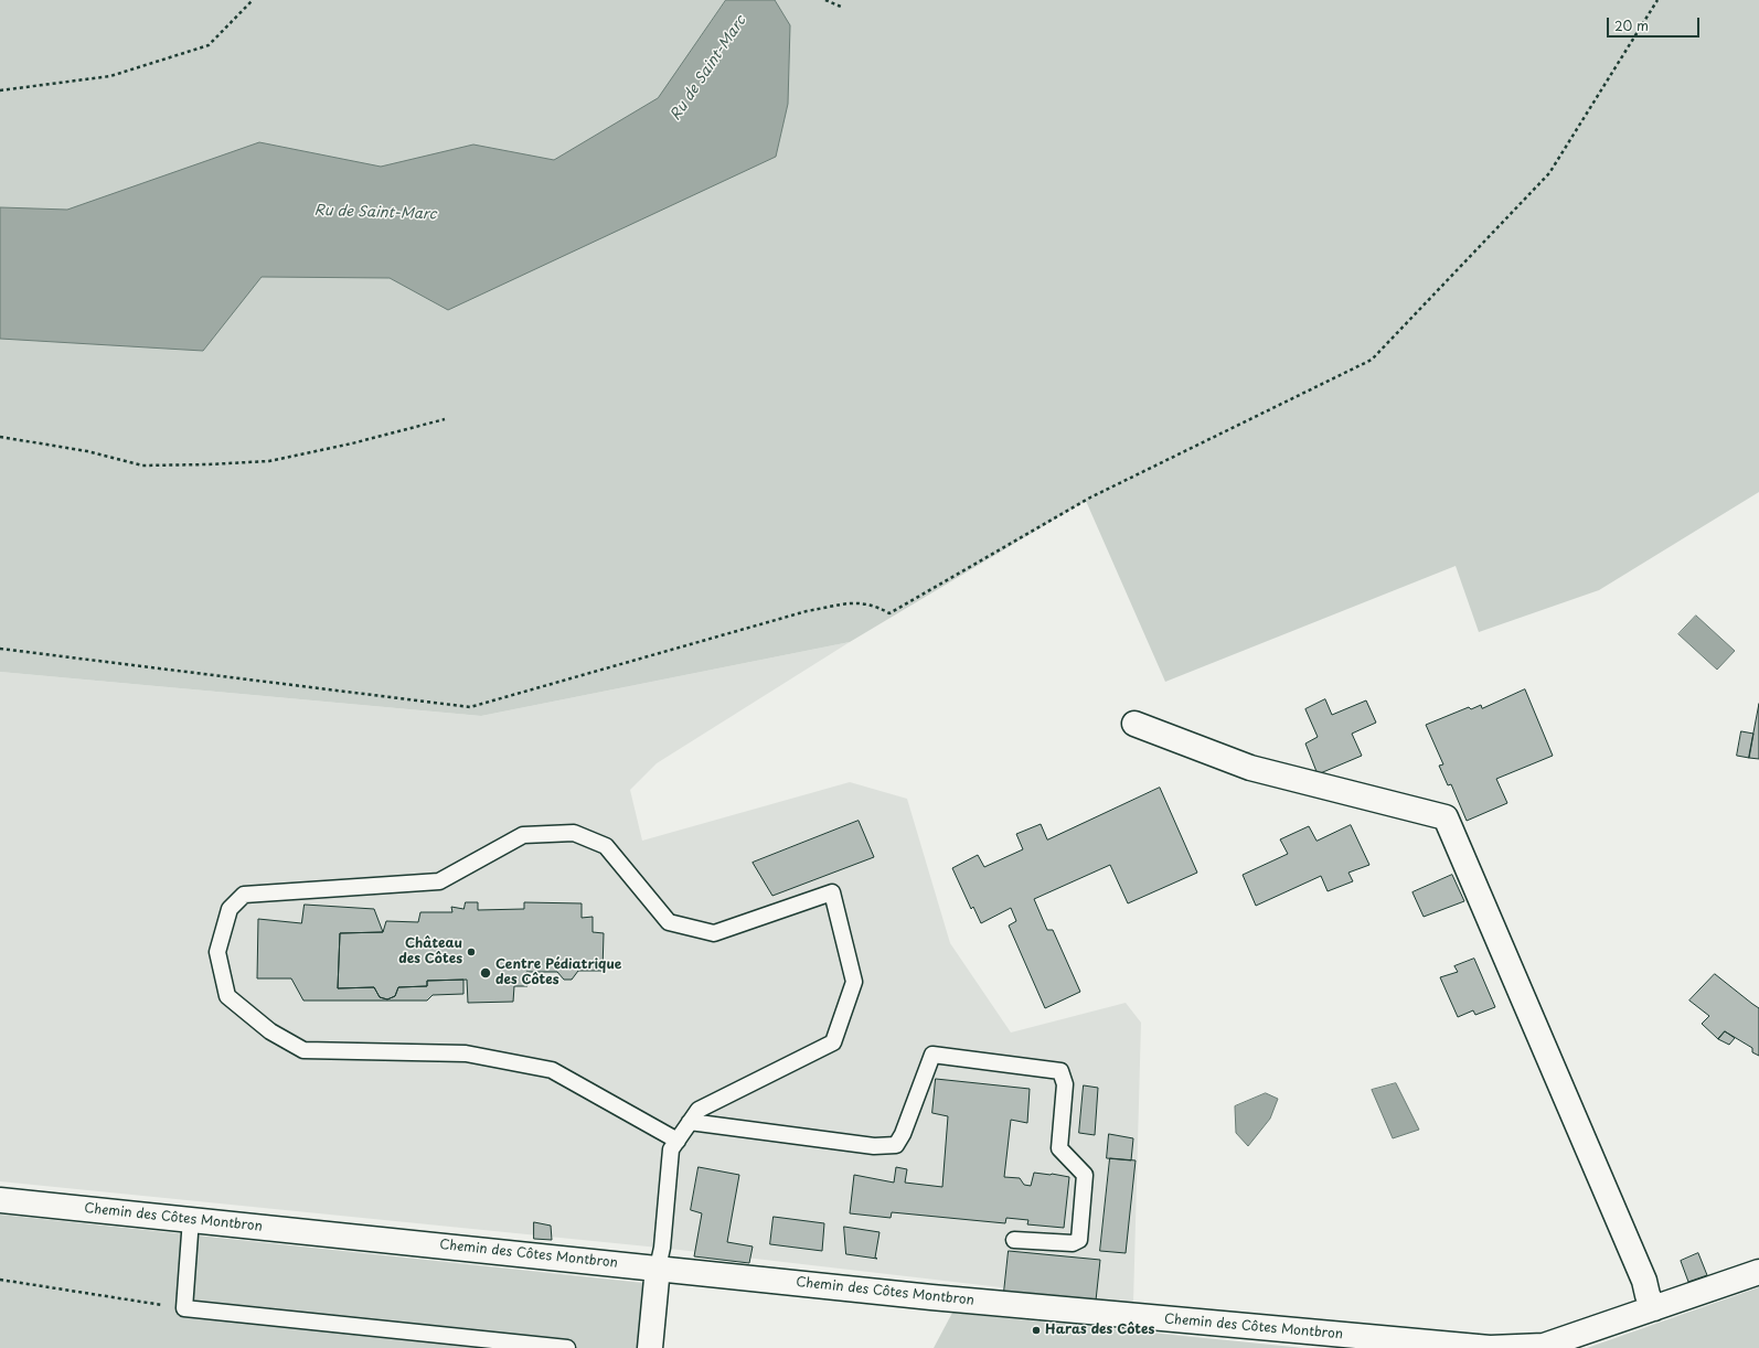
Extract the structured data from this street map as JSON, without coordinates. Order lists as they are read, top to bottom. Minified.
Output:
{"streets":{"street":["Chemin des Côtes Montbron"]},"water":["Ru de Saint-Marc"],"places":["Château des Côtes","Centre Pédiatrique des Côtes","Haras des Côtes"],"scale_bar":"20 m"}
